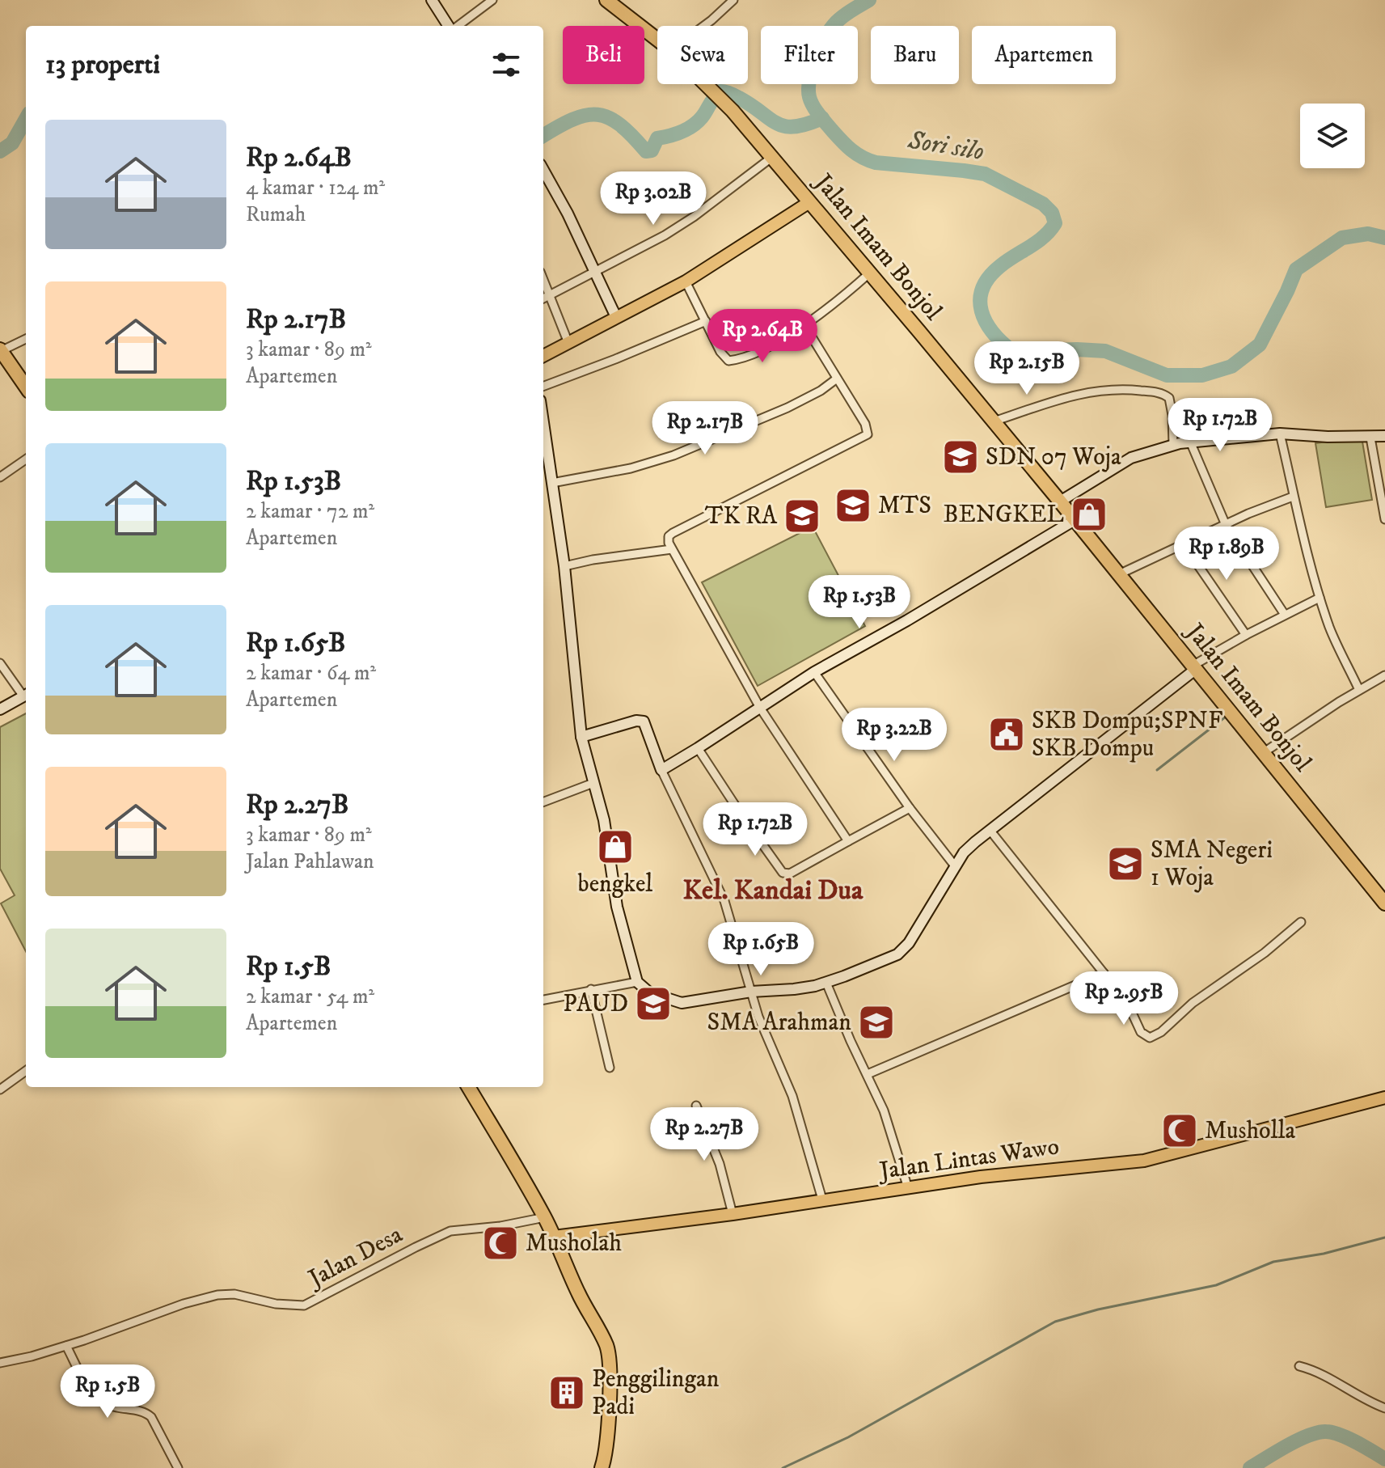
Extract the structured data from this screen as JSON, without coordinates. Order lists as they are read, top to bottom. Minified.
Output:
{"streets":{"highway":["Jalan Imam Bonjol"],"main road":["Jalan Lintas Wawo"],"street":["Jalan Desa"]},"districts":["Kel. Kandai Dua"],"water":["Sori silo"],"places":{"school or university":["SDN 07 Woja","MTS","TK RA","SMA Negeri 1 Woja","PAUD","SMA Arahman"],"shop":["BENGKEL","bengkel"],"public building":["SKB Dompu;SPNF SKB Dompu"],"mosque":["Musholla","Musholah"],"building":["Penggilingan Padi"]},"page":{"chip":["Beli","Sewa","Filter","Baru","Apartemen"],"heading":"13 properti","list":[{"name":"Rp 2.64B","note":"4 kamar · 124 m² · Rumah"},{"name":"Rp 2.17B","note":"3 kamar · 89 m² · Apartemen"},{"name":"Rp 1.53B","note":"2 kamar · 72 m² · Apartemen"},{"name":"Rp 1.65B","note":"2 kamar · 64 m² · Apartemen"},{"name":"Rp 2.27B","note":"3 kamar · 89 m² · Jalan Pahlawan"},{"name":"Rp 1.5B","note":"2 kamar · 54 m² · Apartemen"}],"price":["Rp 3.02B","Rp 2.64B","Rp 2.15B","Rp 1.72B","Rp 2.17B","Rp 1.89B","Rp 1.53B","Rp 3.22B","Rp 1.72B","Rp 1.65B","Rp 2.95B","Rp 2.27B","Rp 1.5B"]}}
